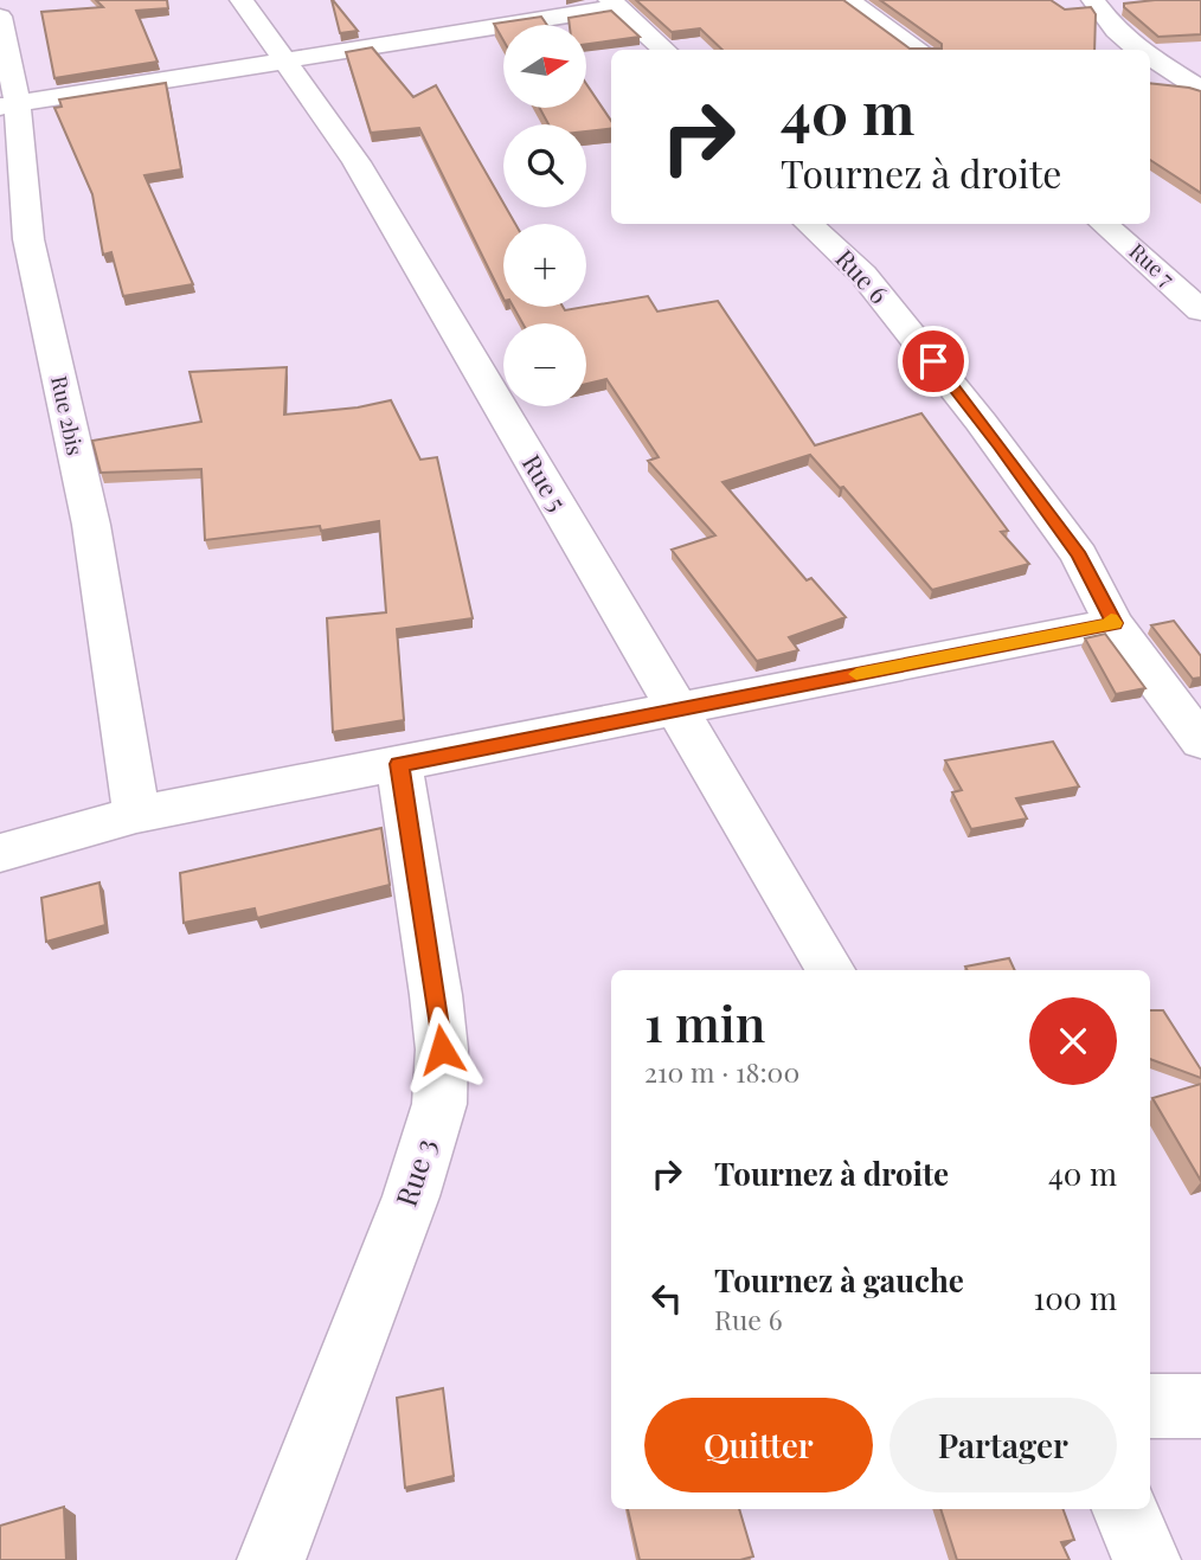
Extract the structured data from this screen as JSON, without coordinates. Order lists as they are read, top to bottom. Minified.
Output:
{"streets":{"street":["Rue 7","Rue 6","Rue 2bis","Rue 5","Rue 3"]},"north":"right","page":{"map_buttons":["+","−"],"turn":["40 m","Tournez à droite"],"heading":["1 min","210 m · 18:00"],"list":[{"name":"Tournez à droite","value":"40 m"},{"name":"Tournez à gauche","note":"Rue 6","value":"100 m"}],"buttons":["Quitter","Partager"]}}
